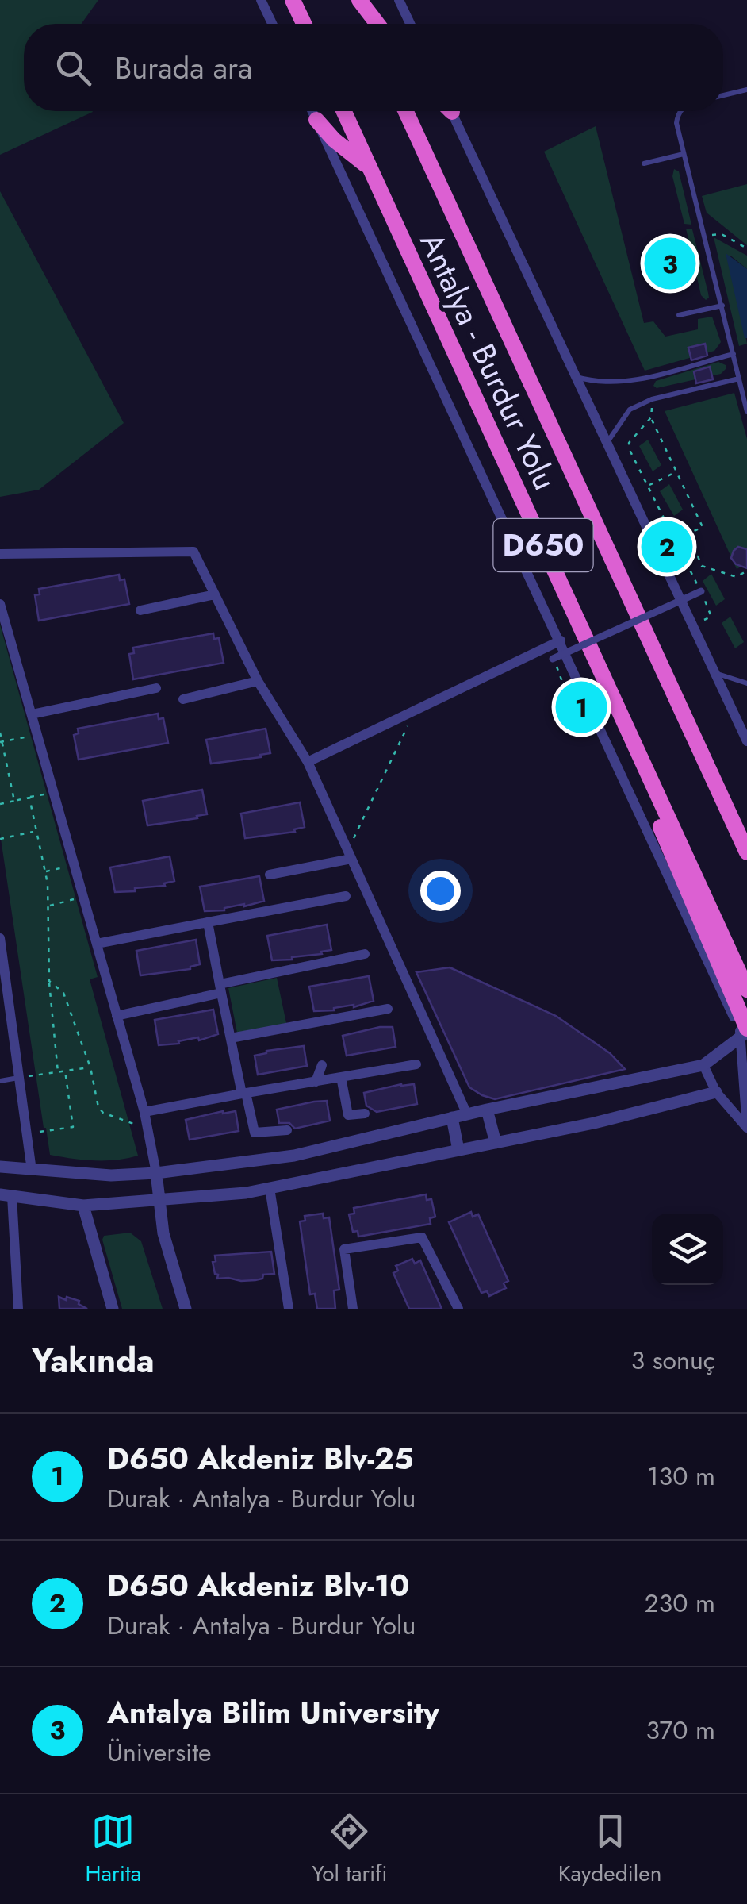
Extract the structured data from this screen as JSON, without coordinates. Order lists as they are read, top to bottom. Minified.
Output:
{"streets":{"highway":["Antalya - Burdur Yolu","D650"]},"page":{"search":"Burada ara","pins":["3","2","1"],"heading":["Yakında","3 sonuç"],"list":[{"mark":"1","name":"D650 Akdeniz Blv-25","note":"Durak · Antalya - Burdur Yolu","value":"130 m"},{"mark":"2","name":"D650 Akdeniz Blv-10","note":"Durak · Antalya - Burdur Yolu","value":"230 m"},{"mark":"3","name":"Antalya Bilim University","note":"Üniversite","value":"370 m"}],"nav":["Harita","Yol tarifi","Kaydedilen"]}}
